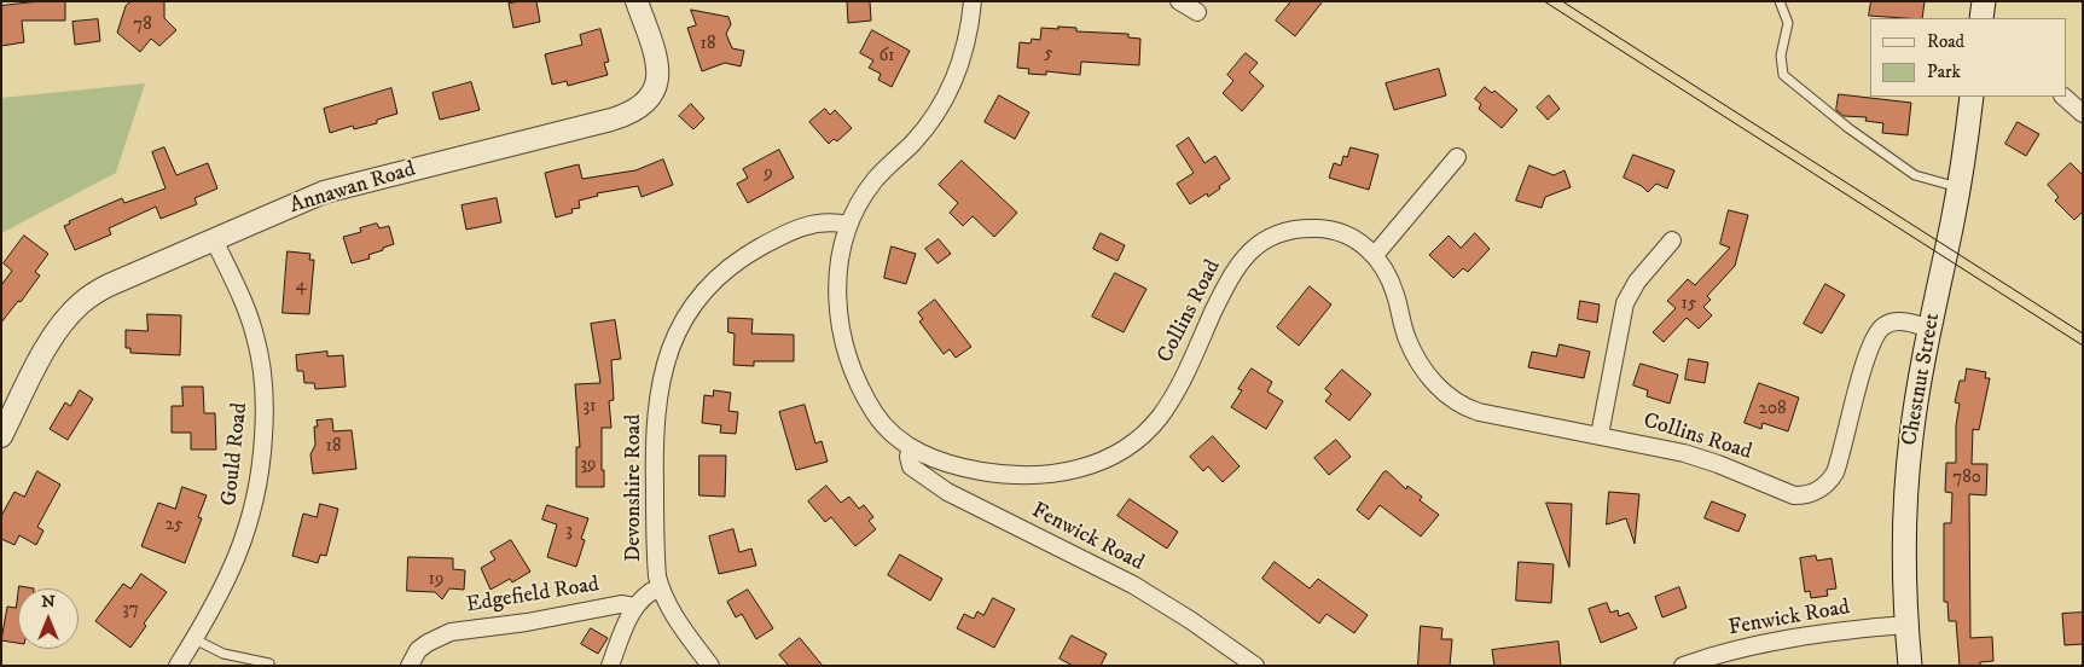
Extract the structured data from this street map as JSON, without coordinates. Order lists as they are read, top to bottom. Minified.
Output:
{"streets":{"main road":["Chestnut Street"],"street":["Annawan Road","Collins Road","Gould Road","Devonshire Road","Fenwick Road","Edgefield Road"]},"crossings":[["Annawan Road","Gould Road"],["Collins Road","Chestnut Street"],["Collins Road","Devonshire Road"],["Collins Road","Fenwick Road"],["Chestnut Street","Fenwick Road"]],"house_numbers":["78","18","5","61","9","4","15","31","208","18","39","780","25","3","19","37"],"legend":["Road","Park"],"north":"top"}
